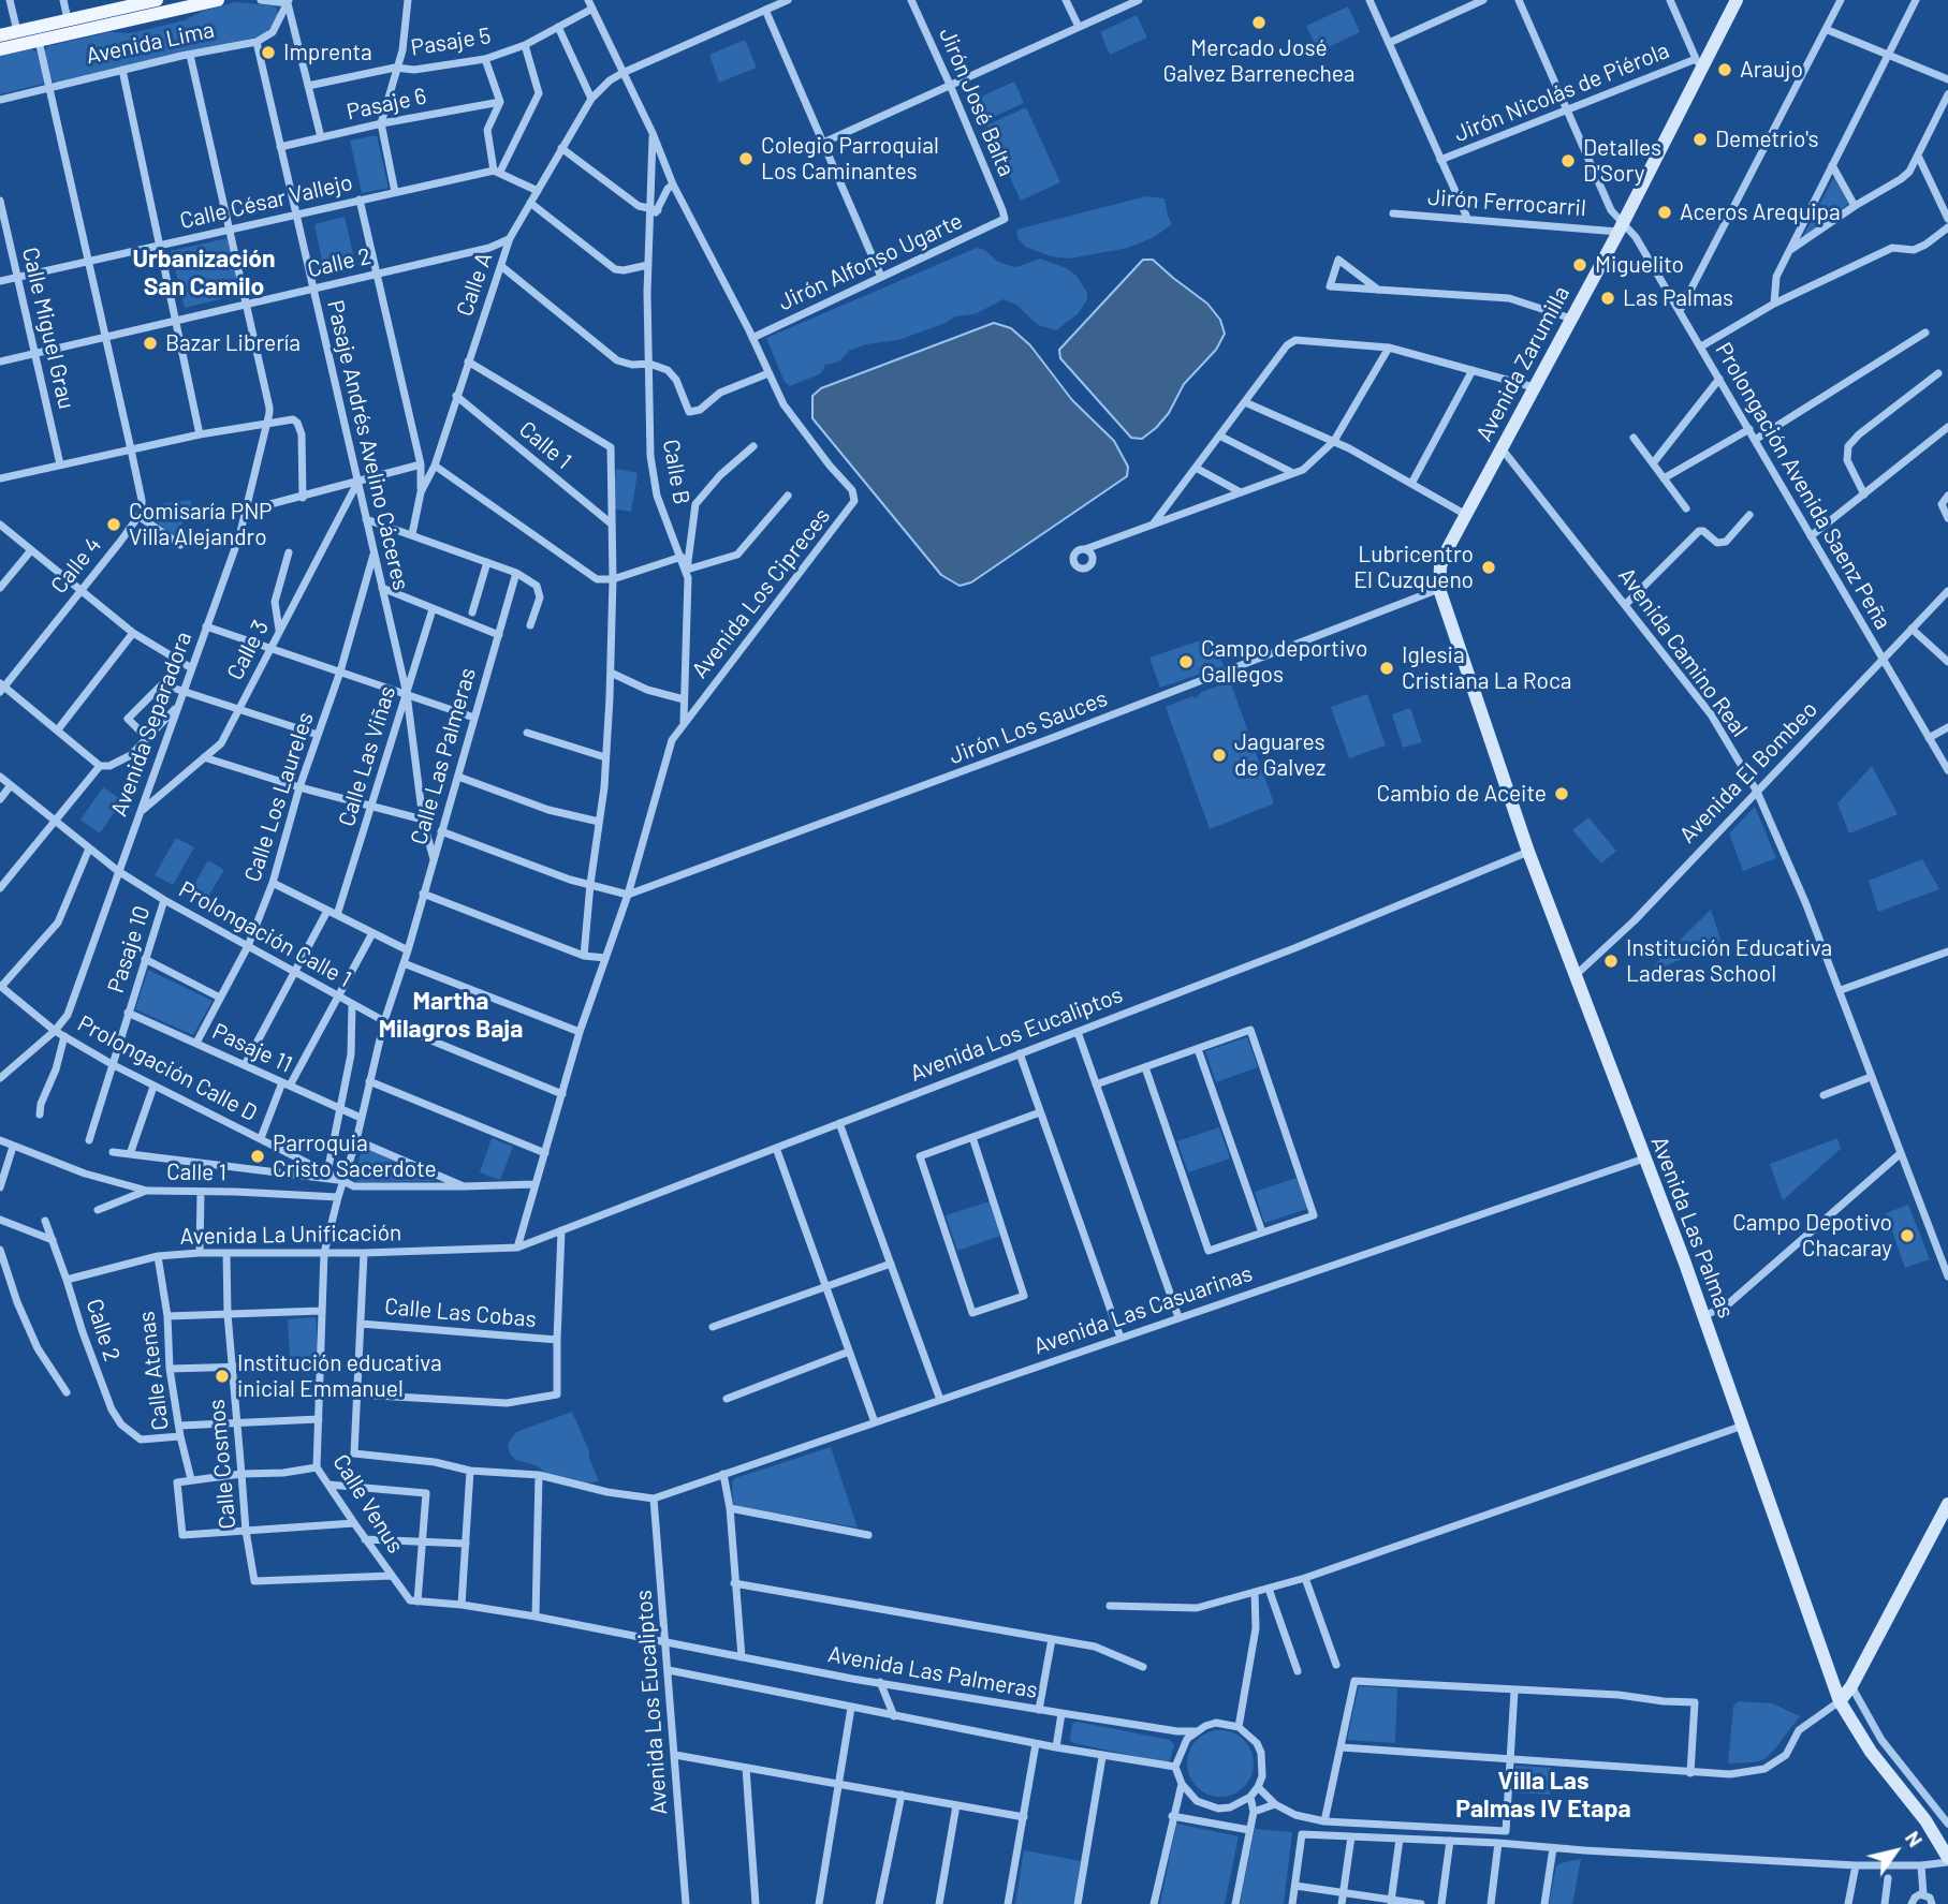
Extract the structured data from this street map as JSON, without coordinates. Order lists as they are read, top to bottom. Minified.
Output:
{"streets":{"main road":["Avenida Lima","Avenida Zarumilla","Avenida Las Palmas"],"street":["Pasaje 5","Jirón Nicolás de Piérola","Jirón José Balta","Pasaje 6","Calle César Vallejo","Jirón Ferrocarril","Jirón Alfonso Ugarte","Calle 2","Calle A","Calle Miguel Grau","Pasaje Andrés Avelino Cáceres","Calle 1","Calle B","Prolongación Avenida Saenz Peña","Calle 4","Avenida Los Cipreces","Calle 3","Avenida Camino Real","Avenida Separadora","Jirón Los Sauces","Calle Las Viñas","Calle Las Palmeras","Avenida El Bombeo","Calle Los Laureles","Prolongación Calle 1","Pasaje 10","Avenida Los Eucaliptos","Pasaje 11","Prolongación Calle D","Avenida La Unificación","Avenida Las Casuarinas","Calle Las Cobas","Calle Atenas","Calle Cosmos","Calle Venus","Avenida Las Palmeras"]},"crossings":[["Pasaje 5","Avenida Los Cipreces"],["Avenida Lima","Pasaje Andrés Avelino Cáceres"],["Avenida Lima","Avenida Separadora"],["Jirón Nicolás de Piérola","Avenida Zarumilla"],["Jirón Nicolás de Piérola","Prolongación Avenida Saenz Peña"],["Jirón José Balta","Jirón Alfonso Ugarte"],["Pasaje 6","Pasaje Andrés Avelino Cáceres"],["Calle César Vallejo","Calle Miguel Grau"],["Calle César Vallejo","Pasaje Andrés Avelino Cáceres"],["Calle César Vallejo","Avenida Separadora"],["Jirón Ferrocarril","Avenida Zarumilla"],["Jirón Ferrocarril","Prolongación Avenida Saenz Peña"],["Jirón Alfonso Ugarte","Avenida Los Cipreces"],["Calle 2","Calle A"],["Calle 2","Calle Miguel Grau"],["Calle 2","Pasaje Andrés Avelino Cáceres"],["Calle 2","Avenida Separadora"],["Calle 2","Avenida La Unificación"],["Calle 2","Calle Atenas"],["Calle A","Calle 1"],["Calle A","Avenida Los Cipreces"],["Avenida Zarumilla","Prolongación Avenida Saenz Peña"],["Avenida Zarumilla","Avenida Camino Real"],["Avenida Zarumilla","Jirón Los Sauces"],["Avenida Zarumilla","Avenida Las Palmas"],["Pasaje Andrés Avelino Cáceres","Calle 3"],["Pasaje Andrés Avelino Cáceres","Calle Las Viñas"],["Pasaje Andrés Avelino Cáceres","Calle Las Palmeras"],["Pasaje Andrés Avelino Cáceres","Calle Los Laureles"],["Calle 1","Calle Venus"],["Calle B","Avenida Los Cipreces"],["Prolongación Avenida Saenz Peña","Avenida El Bombeo"],["Calle 4","Calle 3"],["Avenida Los Cipreces","Jirón Los Sauces"],["Avenida Los Cipreces","Prolongación Calle 1"],["Avenida Los Cipreces","Avenida Los Eucaliptos"],["Avenida Los Cipreces","Avenida La Unificación"],["Calle 3","Avenida Separadora"],["Avenida Camino Real","Avenida El Bombeo"],["Avenida Separadora","Prolongación Calle 1"],["Avenida Separadora","Prolongación Calle D"],["Jirón Los Sauces","Avenida Las Palmas"],["Calle Las Palmeras","Prolongación Calle 1"],["Calle Las Palmeras","Pasaje 11"],["Calle Las Palmeras","Prolongación Calle D"],["Avenida El Bombeo","Avenida Las Palmas"],["Calle Los Laureles","Prolongación Calle 1"],["Calle Los Laureles","Pasaje 11"],["Prolongación Calle 1","Pasaje 10"],["Pasaje 10","Pasaje 11"],["Pasaje 10","Prolongación Calle D"],["Avenida Los Eucaliptos","Avenida Las Palmas"],["Avenida Los Eucaliptos","Avenida La Unificación"],["Avenida Los Eucaliptos","Avenida Las Casuarinas"],["Avenida Los Eucaliptos","Avenida Las Palmeras"],["Avenida Las Palmas","Avenida Las Casuarinas"],["Avenida La Unificación","Calle Atenas"],["Avenida La Unificación","Calle Cosmos"],["Avenida La Unificación","Calle Venus"],["Calle Cosmos","Calle Venus"],["Calle Venus","Avenida Las Palmeras"]],"districts":["Urbanización San Camilo","Martha Milagros Baja","Villa Las Palmas IV Etapa"],"places":["Mercado José Galvez Barrenechea","Imprenta","Araujo","Demetrio's","Colegio Parroquial Los Caminantes","Detalles D'Sory","Aceros Arequipa","Miguelito","Las Palmas","Bazar Librería","Comisaría PNP Villa Alejandro","Lubricentro El Cuzqueno","Campo deportivo Gallegos","Iglesia Cristiana La Roca","Jaguares de Galvez","Cambio de Aceite","Institución Educativa Laderas School","Parroquia Cristo Sacerdote","Campo Depotivo Chacaray","Institución educativa inicial Emmanuel"],"north":"top right"}
